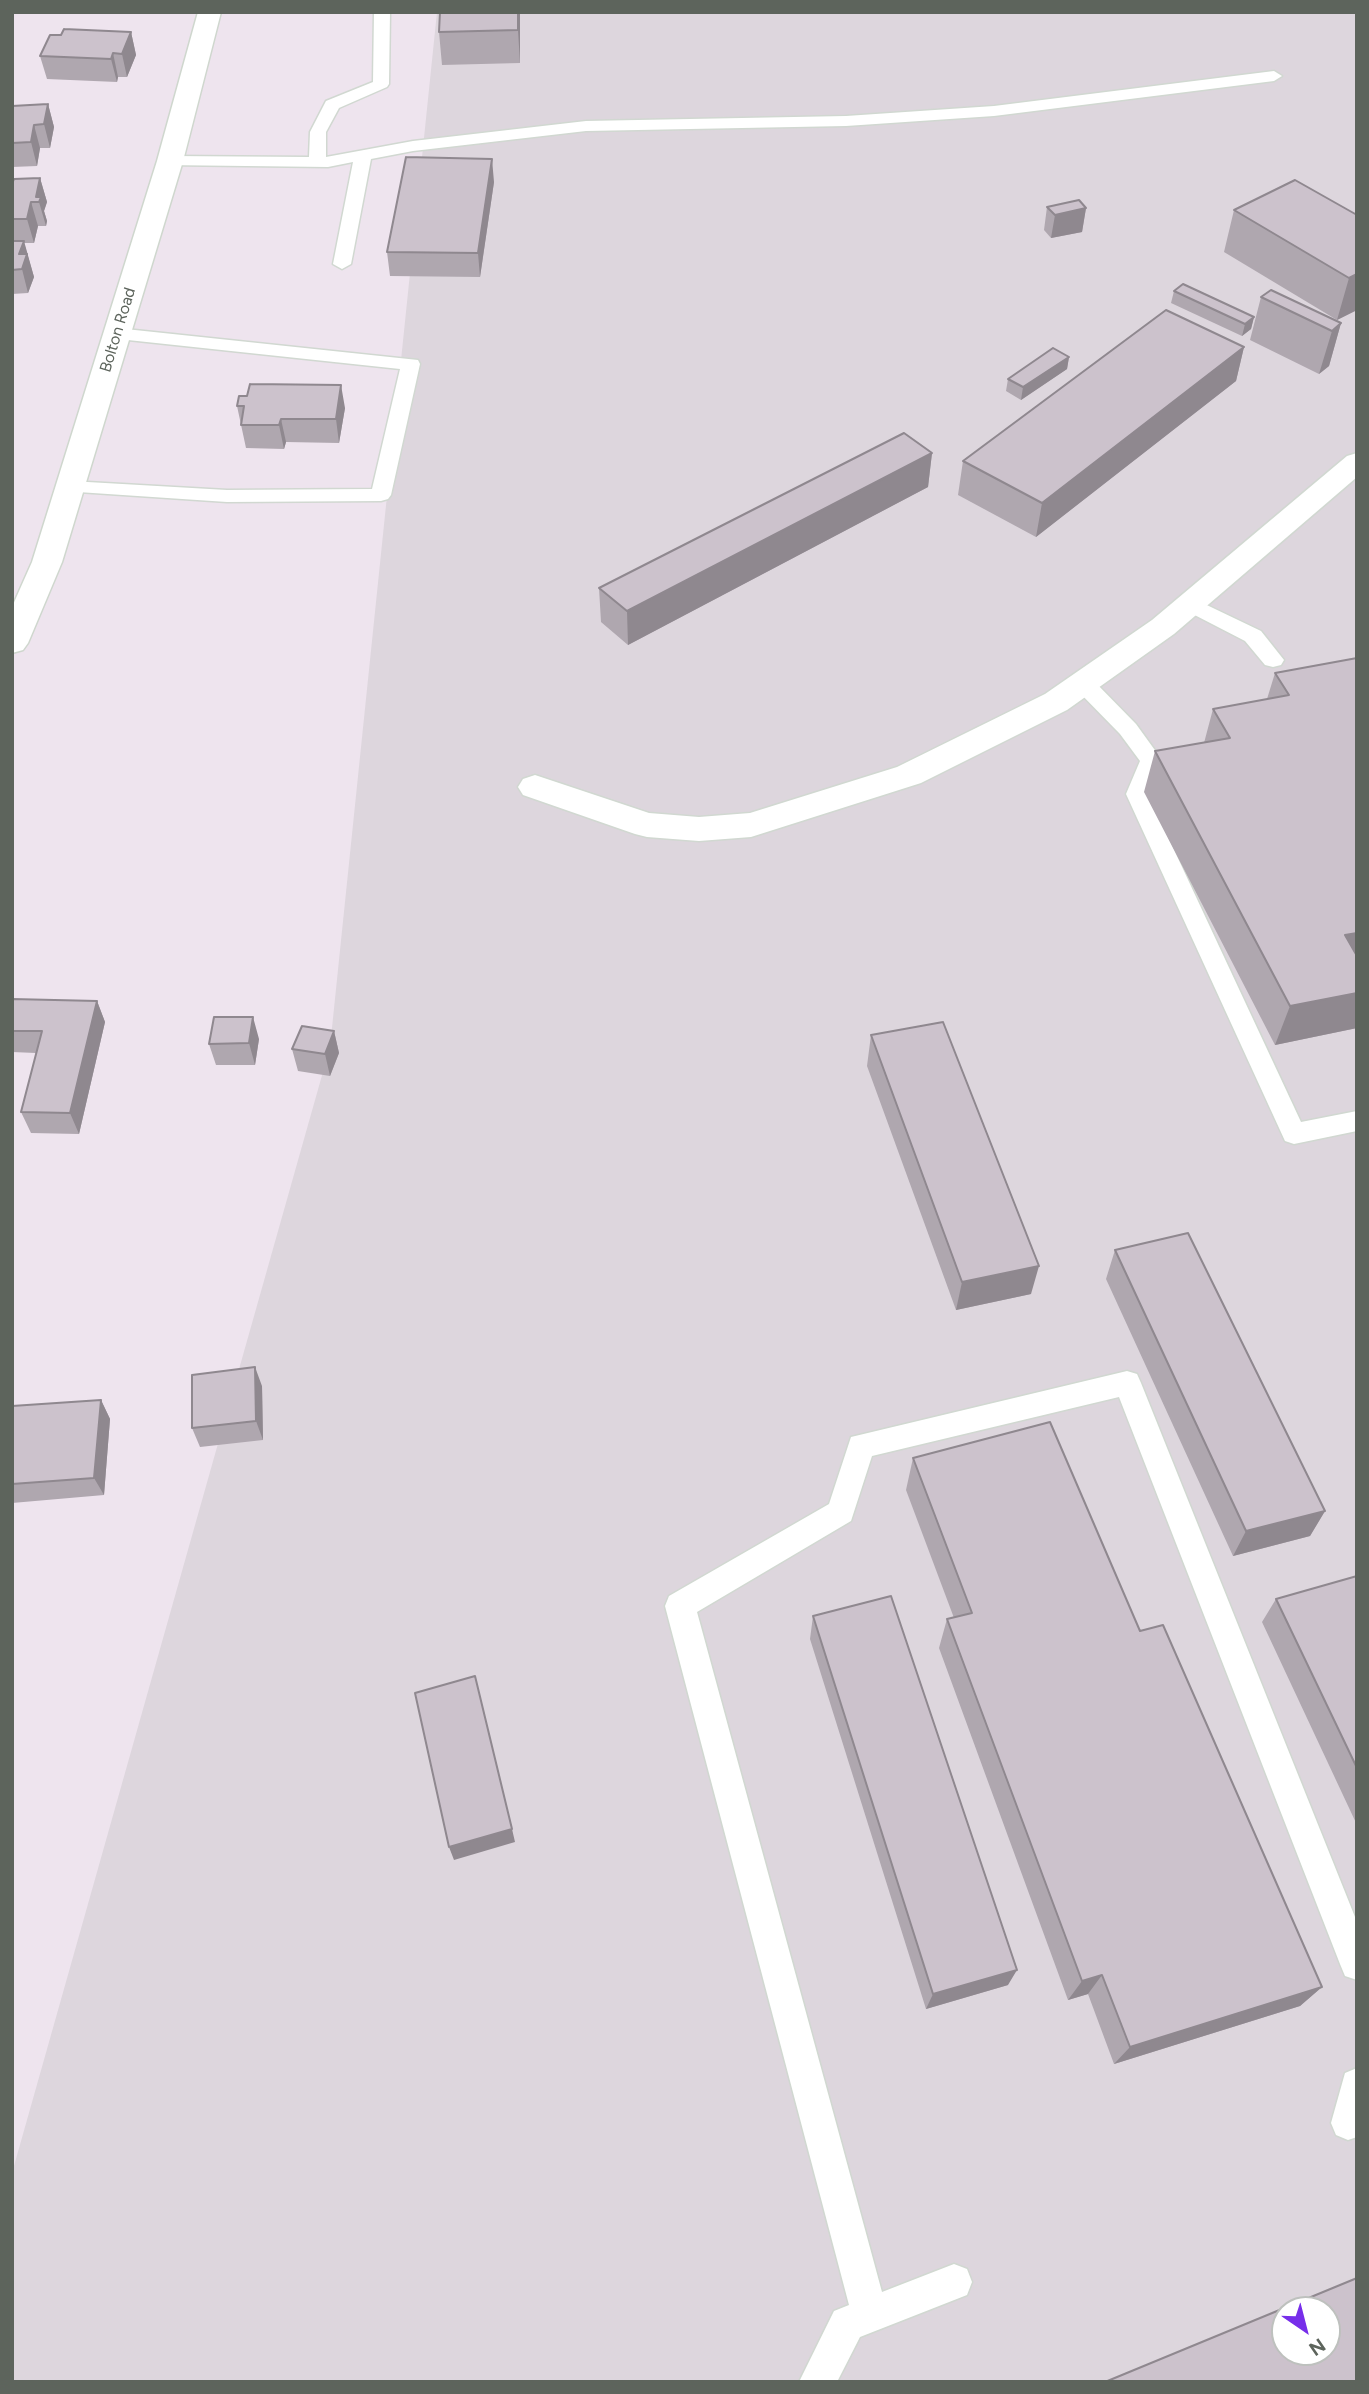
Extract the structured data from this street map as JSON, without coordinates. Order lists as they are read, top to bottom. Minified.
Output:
{"streets":{"main road":["Bolton Road"]},"north":"bottom right"}
